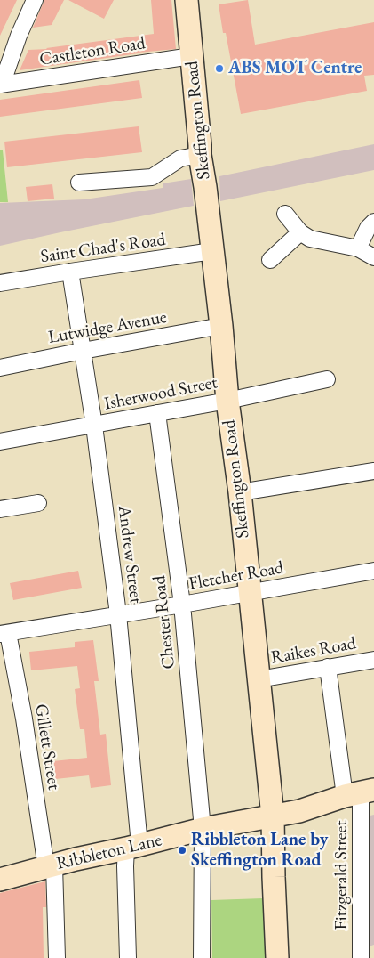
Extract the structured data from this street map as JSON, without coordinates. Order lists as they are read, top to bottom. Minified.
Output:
{"streets":{"street":["Castleton Road","Skeffington Road","Saint Chad's Road","Lutwidge Avenue","Isherwood Street","Andrew Street","Fletcher Road","Chester Road","Raikes Road","Gillett Street","Ribbleton Lane","Fitzgerald Street"]},"crossings":[["Castleton Road","Skeffington Road"],["Skeffington Road","Saint Chad's Road"],["Skeffington Road","Lutwidge Avenue"],["Skeffington Road","Isherwood Street"],["Skeffington Road","Fletcher Road"],["Skeffington Road","Raikes Road"],["Skeffington Road","Ribbleton Lane"],["Saint Chad's Road","Andrew Street"],["Lutwidge Avenue","Andrew Street"],["Isherwood Street","Andrew Street"],["Isherwood Street","Chester Road"],["Andrew Street","Fletcher Road"],["Andrew Street","Ribbleton Lane"],["Fletcher Road","Chester Road"],["Fletcher Road","Gillett Street"],["Chester Road","Ribbleton Lane"],["Raikes Road","Fitzgerald Street"],["Gillett Street","Ribbleton Lane"],["Ribbleton Lane","Fitzgerald Street"]],"places":["ABS MOT Centre","Ribbleton Lane by Skeffington Road"]}
